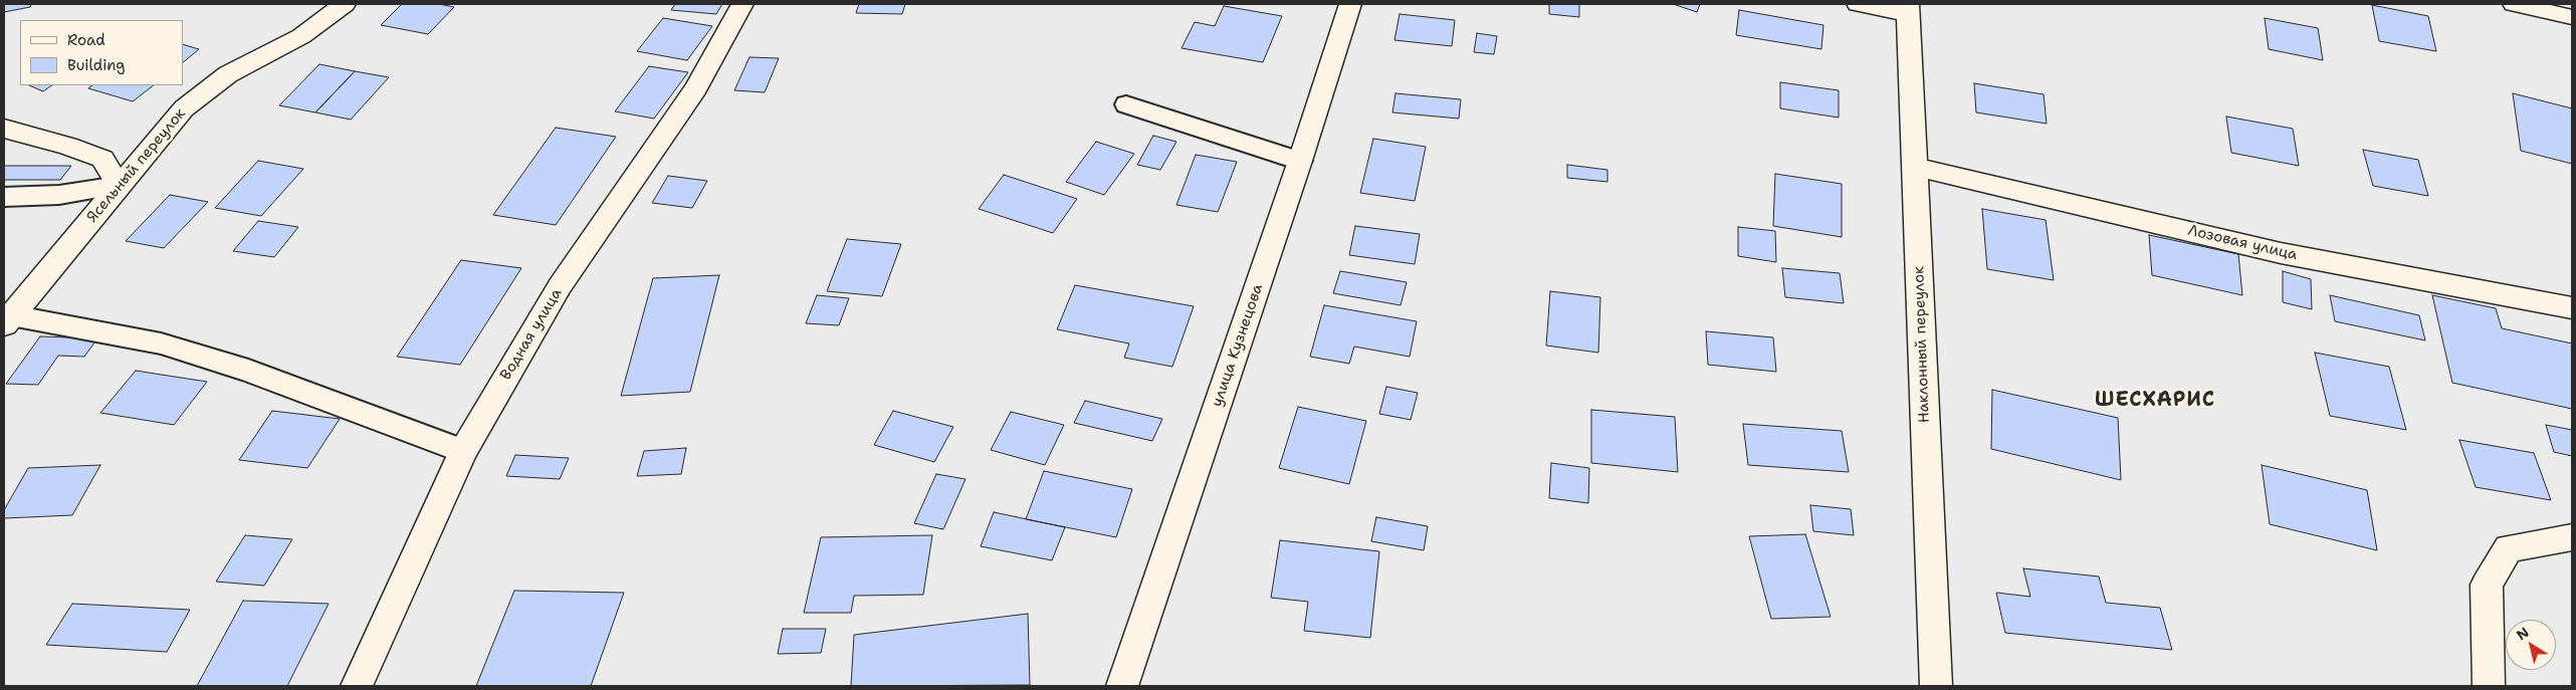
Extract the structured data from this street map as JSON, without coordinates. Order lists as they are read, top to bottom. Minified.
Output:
{"streets":{"street":["Ясельный переулок","Лозовая улица","Водная улица","Наклонный переулок","улица Кузнецова"]},"crossings":[["Лозовая улица","Наклонный переулок"]],"districts":["ШЕСХАРИС"],"legend":["Road","Building"],"north":"top left"}
